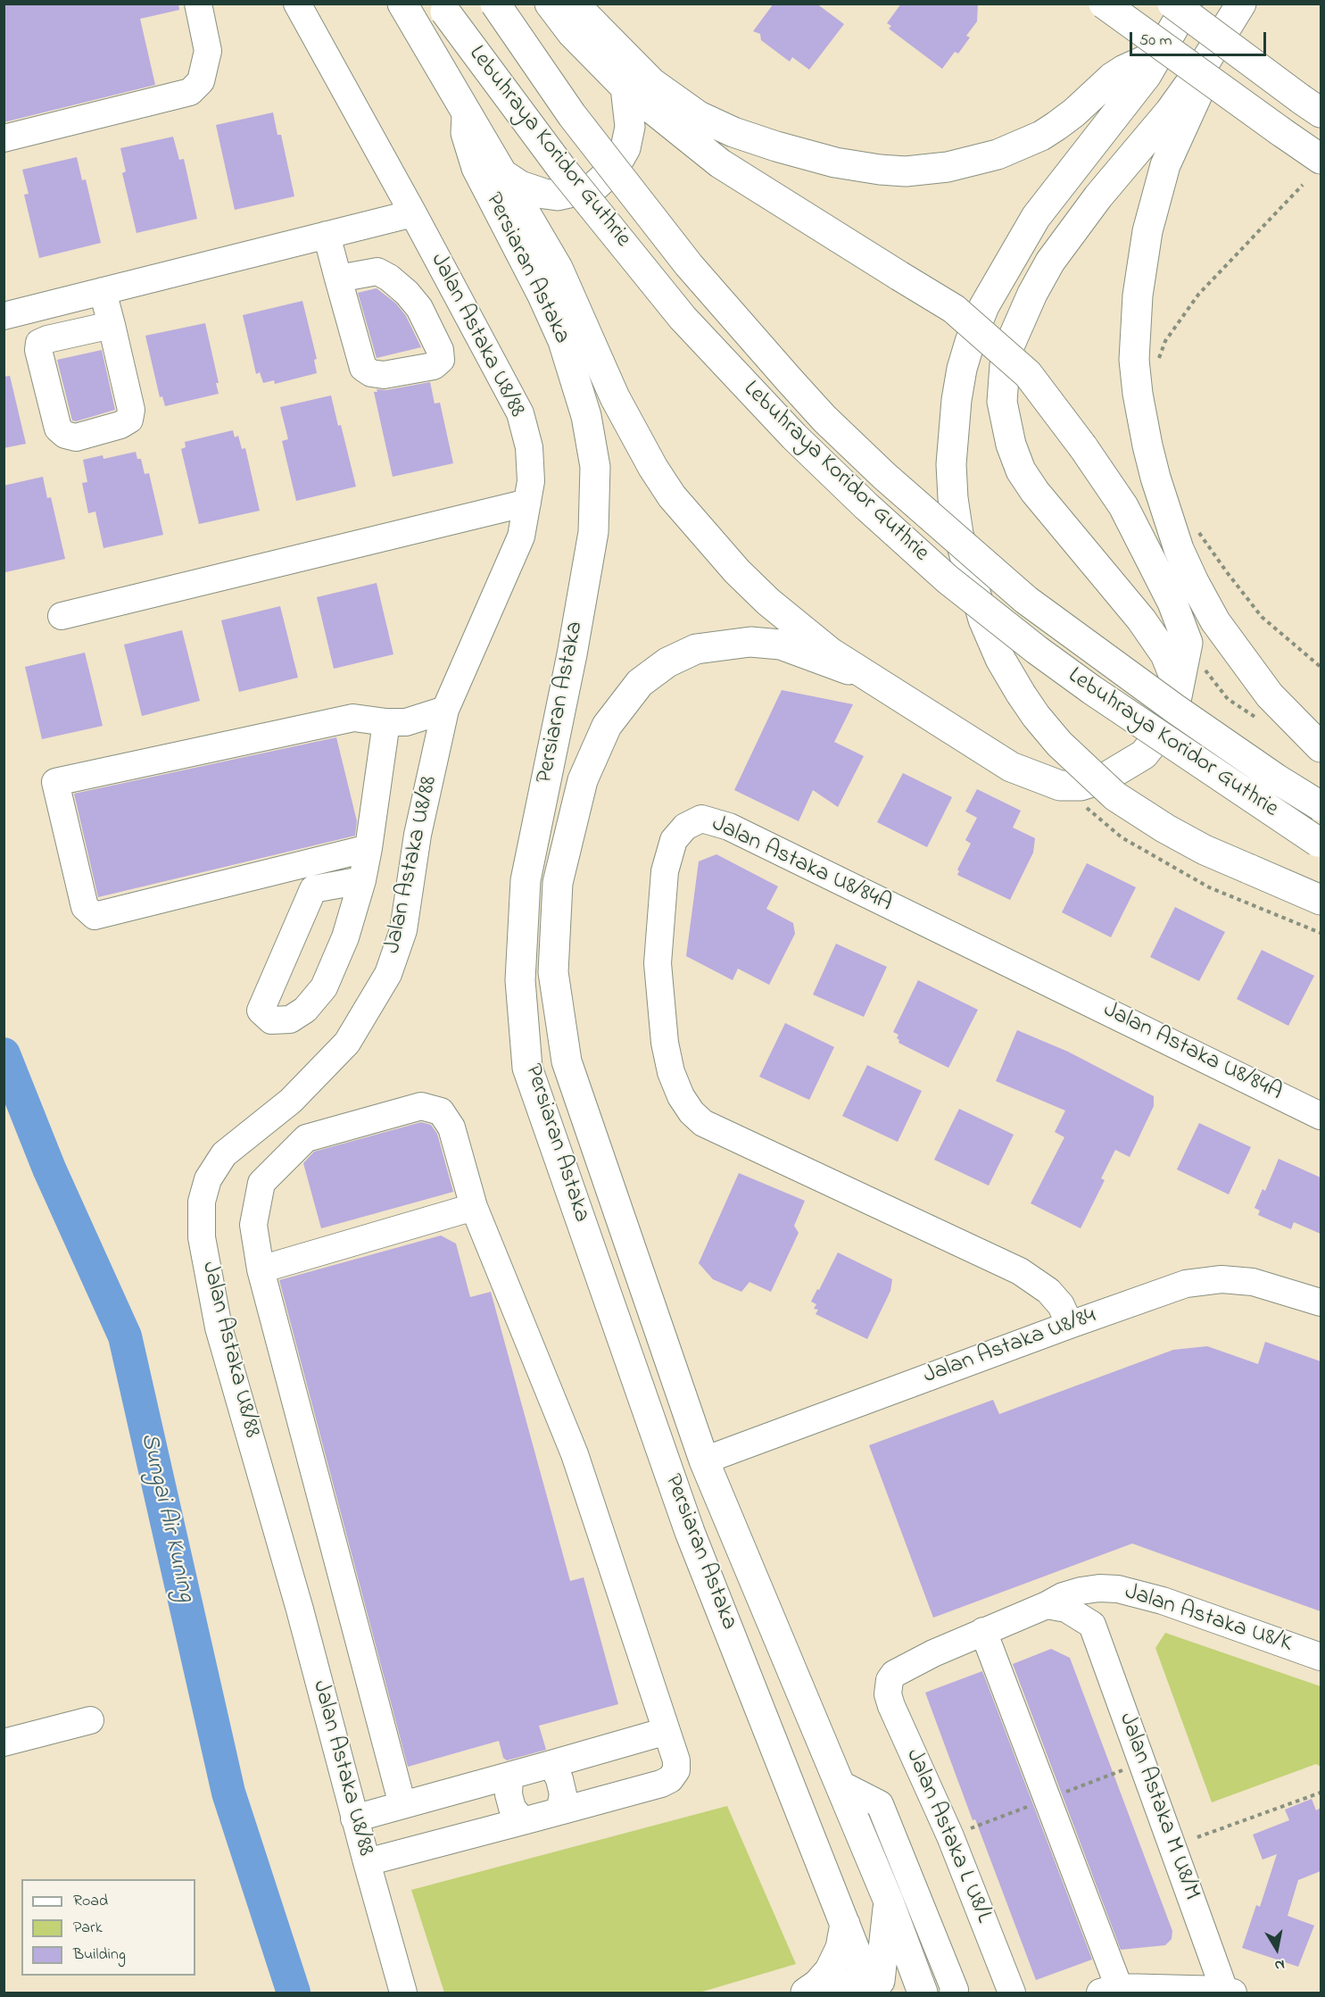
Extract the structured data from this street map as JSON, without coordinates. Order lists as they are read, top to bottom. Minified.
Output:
{"streets":{"main road":["Lebuhraya Koridor Guthrie","Persiaran Astaka"],"street":["Jalan Astaka U8/88","Jalan Astaka U8/84A","Jalan Astaka U8/84","Jalan Astaka U8/K","Jalan Astaka M U8/M","Jalan Astaka L U8/L"]},"crossings":[["Persiaran Astaka","Jalan Astaka U8/84"],["Jalan Astaka U8/84A","Jalan Astaka U8/84"],["Jalan Astaka U8/K","Jalan Astaka L U8/L"]],"water":["Sungai Air Kuning"],"legend":["Road","Park","Building"],"scale_bar":"50 m","north":"bottom"}
